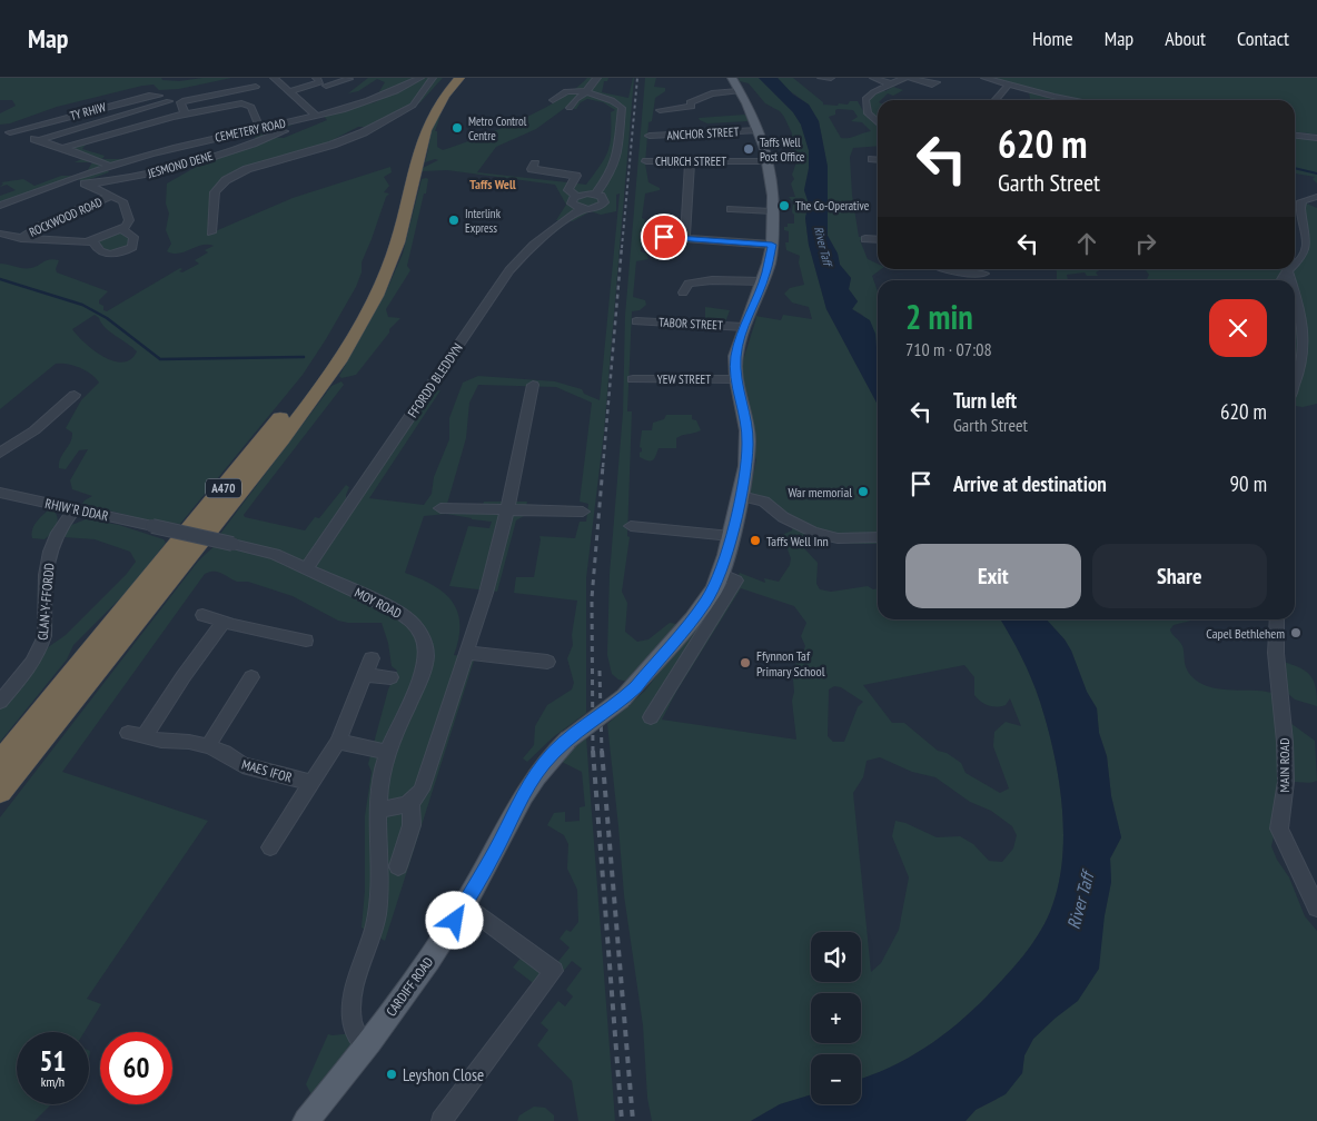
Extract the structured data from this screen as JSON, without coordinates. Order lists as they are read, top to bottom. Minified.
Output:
{"streets":{"highway":["A470"],"main road":["CARDIFF ROAD"],"street":["TY RHIW","CEMETERY ROAD","ANCHOR STREET","CHURCH STREET","JESMOND DENE","ROCKWOOD ROAD","TABOR STREET","YEW STREET","FFORDD BLEDDYN","RHIW'R DDAR","GLAN-Y-FFORDD","MOY ROAD","MAIN ROAD","MAES IFOR"]},"crossings":[["TY RHIW","CEMETERY ROAD"],["CEMETERY ROAD","JESMOND DENE"],["ANCHOR STREET","CARDIFF ROAD"],["CHURCH STREET","CARDIFF ROAD"],["TABOR STREET","CARDIFF ROAD"],["YEW STREET","CARDIFF ROAD"],["FFORDD BLEDDYN","MOY ROAD"],["RHIW'R DDAR","GLAN-Y-FFORDD"],["RHIW'R DDAR","MOY ROAD"],["MOY ROAD","CARDIFF ROAD"]],"districts":["Taffs Well"],"water":["River Taff"],"places":["Metro Control Centre","Taffs Well Post Office","The Co-Operative","Interlink Express","War memorial","Taffs Well Inn","Capel Bethlehem","Ffynnon Taf Primary School","Leyshon Close"],"page":{"header":"Map","nav":["Home","Map","About","Contact"],"turn":["620 m","Garth Street"],"heading":["2 min","710 m · 07:08"],"list":[{"name":"Turn left","note":"Garth Street","value":"620 m"},{"name":"Arrive at destination","value":"90 m"}],"buttons":["Exit","Share"],"map_buttons":["+","−"],"speed":"51 km/h","limit":"60"}}
